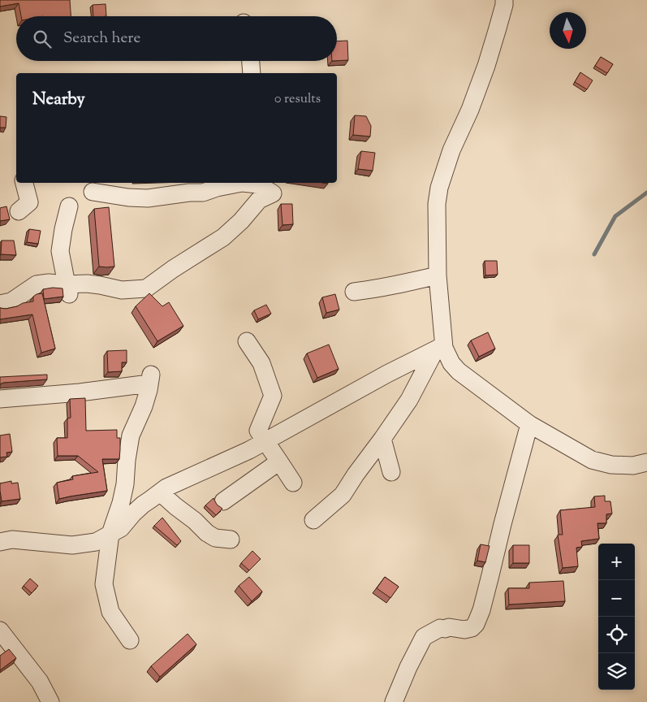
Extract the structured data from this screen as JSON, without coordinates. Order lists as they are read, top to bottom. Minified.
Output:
{"north":"bottom","page":{"search":"Search here","heading":["Nearby","0 results"],"map_buttons":["+","−"]}}
